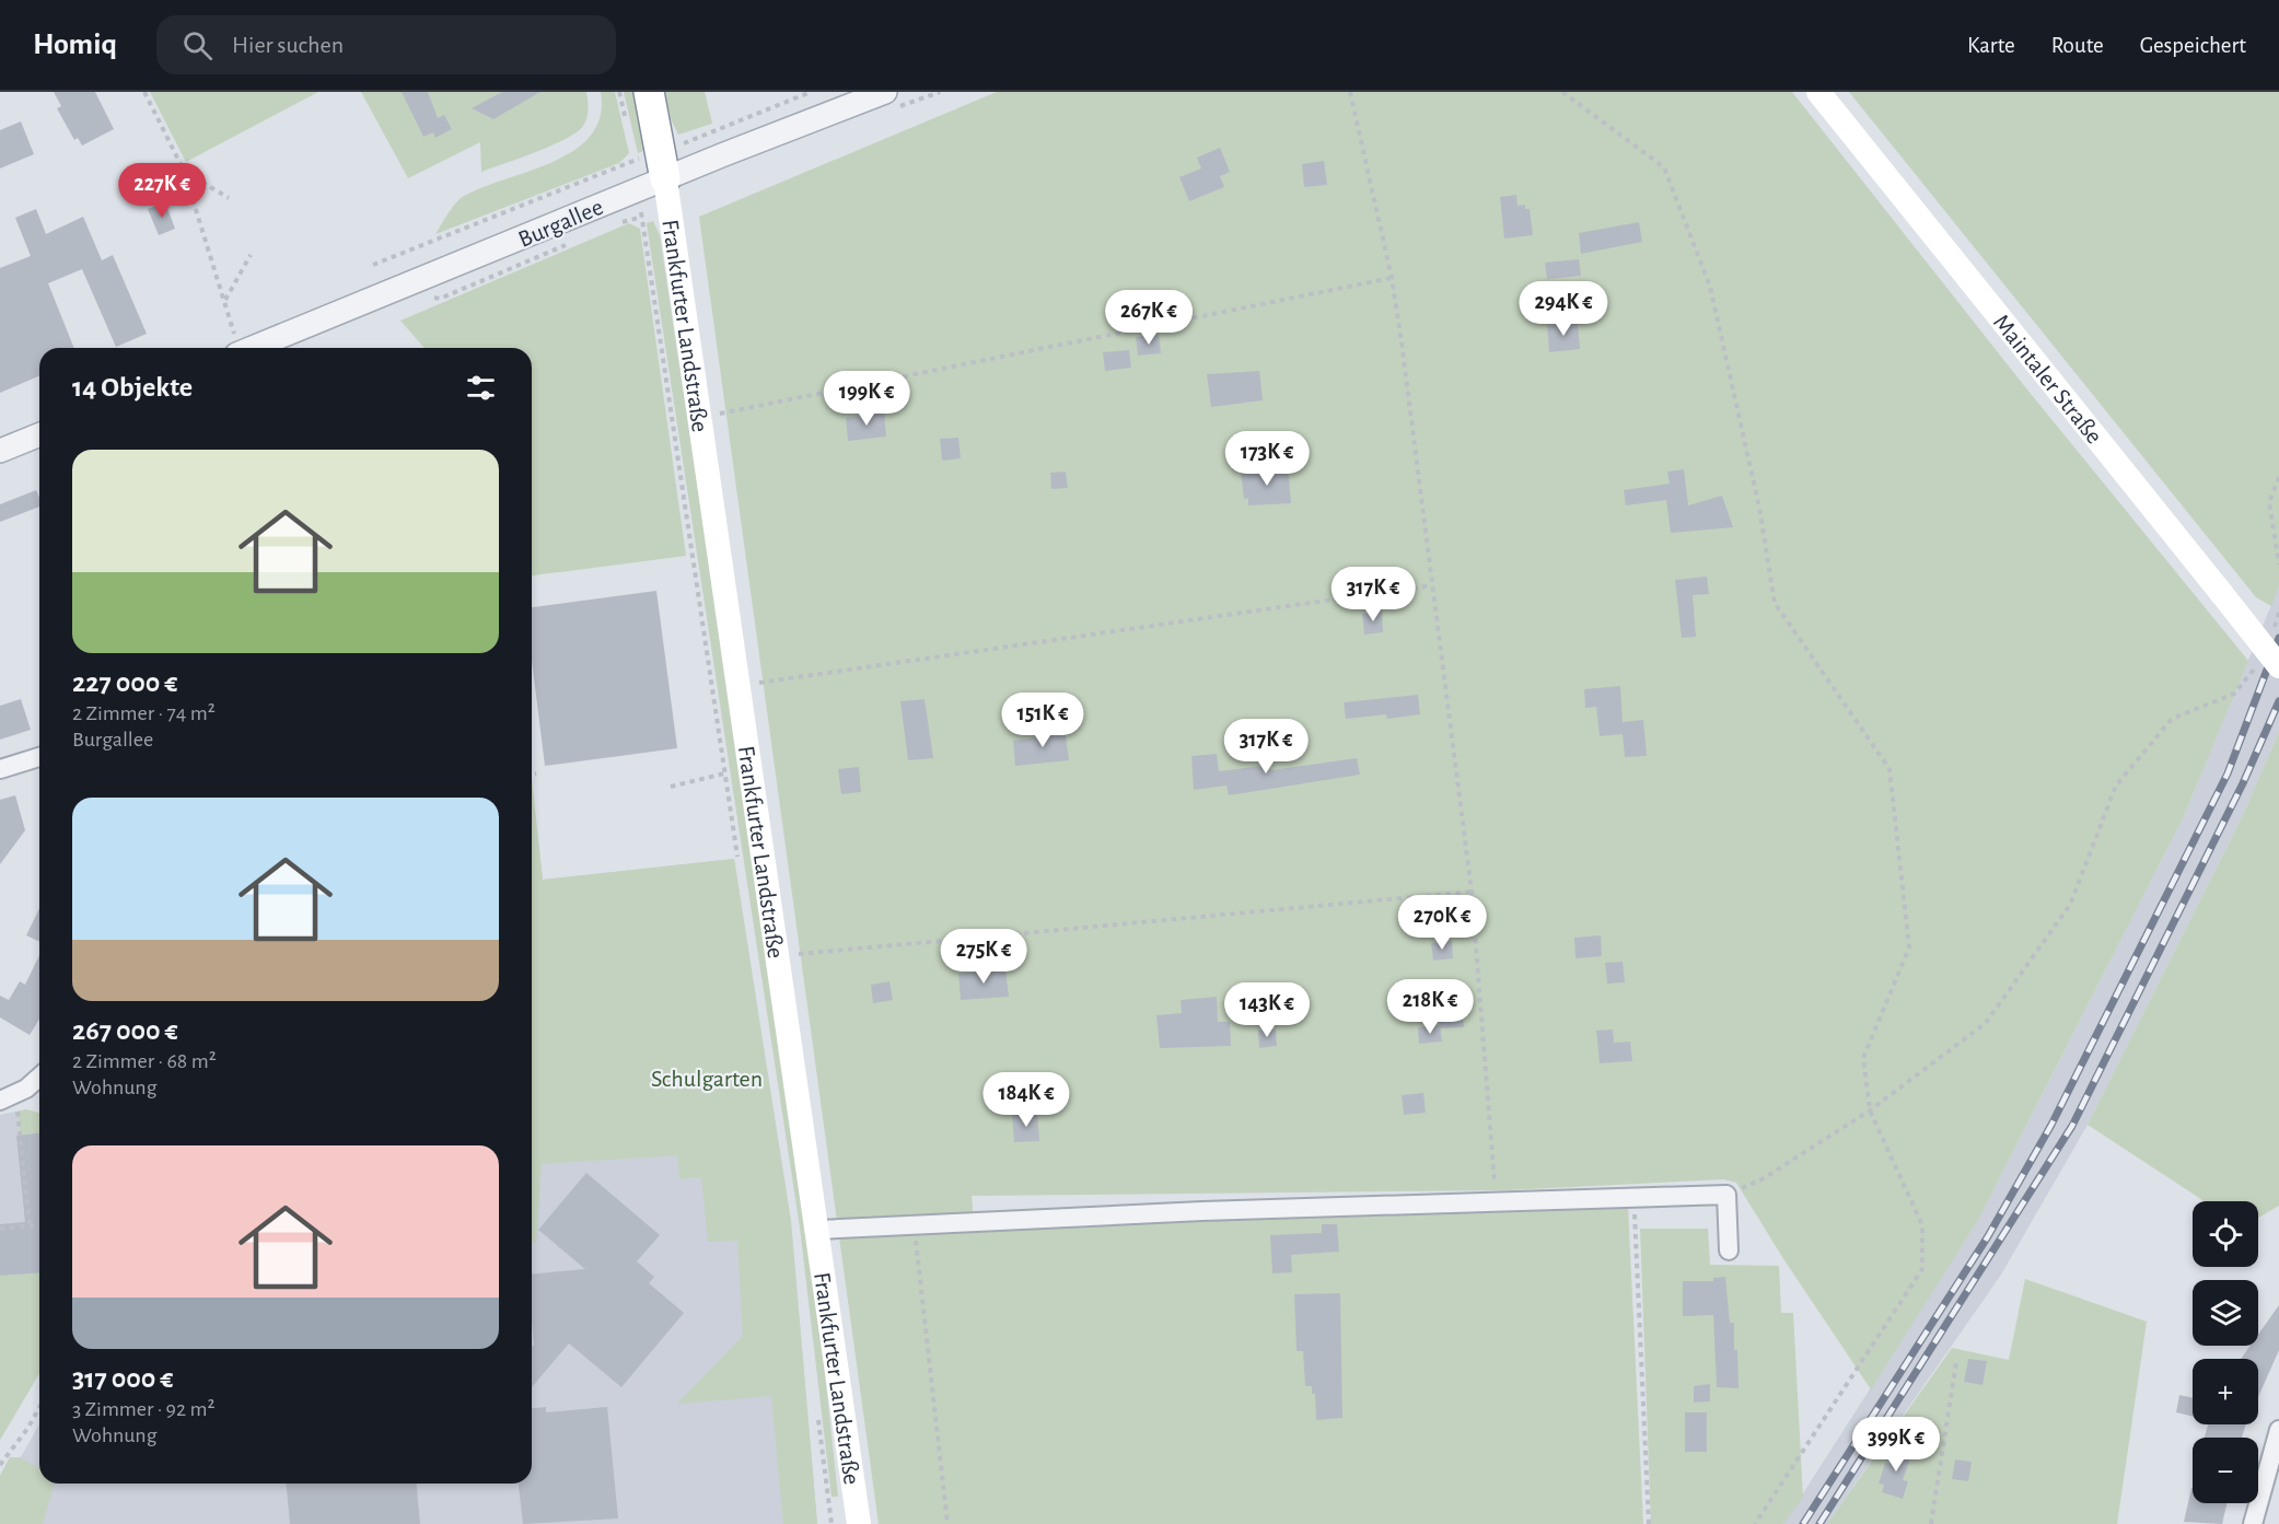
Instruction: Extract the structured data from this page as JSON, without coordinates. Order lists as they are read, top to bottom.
{
  "streets": {
    "main road": ["Frankfurter Landstraße", "Maintaler Straße"],
    "street": ["Burgallee"]
  },
  "crossings": [
    ["Burgallee", "Frankfurter Landstraße"]
  ],
  "parks": ["Schulgarten"],
  "page": {
    "header": "Homiq",
    "search": "Hier suchen",
    "nav": ["Karte", "Route", "Gespeichert"],
    "price": [
      "227K €",
      "294K €",
      "267K €",
      "199K €",
      "173K €",
      "317K €",
      "151K €",
      "317K €",
      "270K €",
      "275K €",
      "218K €",
      "143K €",
      "184K €",
      "399K €"
    ],
    "heading": "14 Objekte",
    "list": [
      {
        "name": "227 000 €",
        "note": "2 Zimmer · 74 m² · Burgallee"
      },
      {
        "name": "267 000 €",
        "note": "2 Zimmer · 68 m² · Wohnung"
      },
      {
        "name": "317 000 €",
        "note": "3 Zimmer · 92 m² · Wohnung"
      }
    ],
    "map_buttons": ["+", "−"]
  }
}
